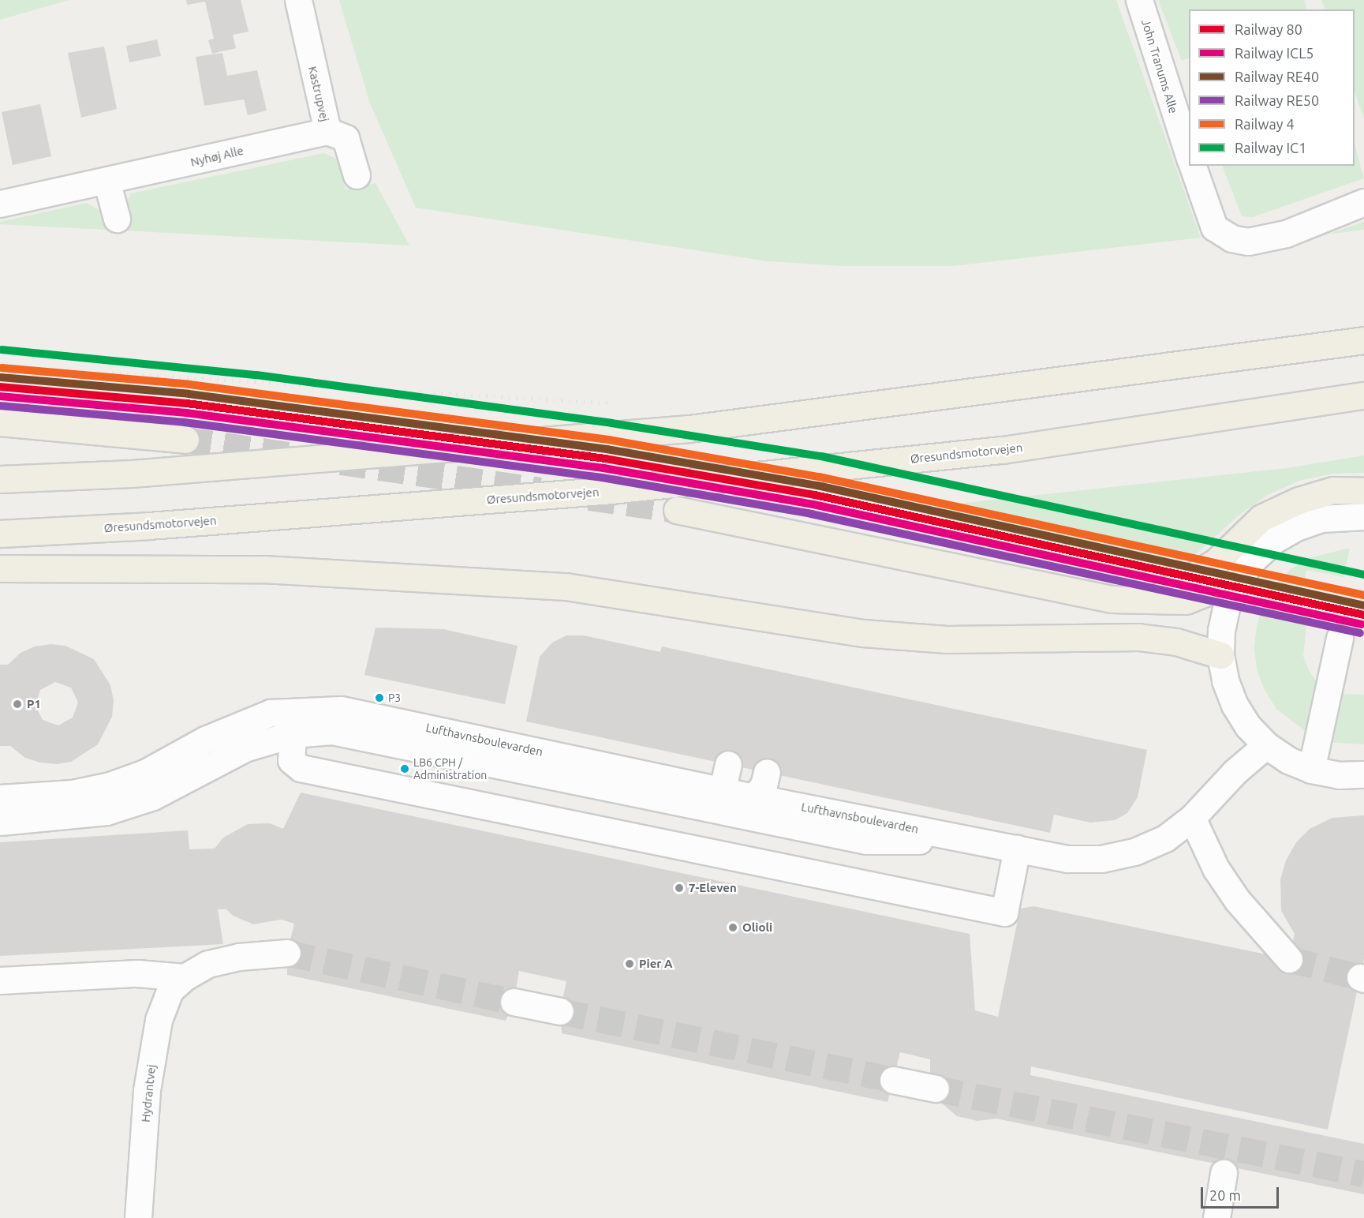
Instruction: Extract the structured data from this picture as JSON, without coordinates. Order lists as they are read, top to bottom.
{
  "streets": {
    "highway": ["Øresundsmotorvejen"],
    "street": [
      "John Tranums Alle",
      "Kastrupvej",
      "Nyhøj Alle",
      "Lufthavnsboulevarden",
      "Hydrantvej"
    ]
  },
  "crossings": [
    ["Kastrupvej", "Nyhøj Alle"]
  ],
  "places": [
    "P3",
    "P1",
    "LB6 CPH / Administration",
    "7-Eleven",
    "Olioli",
    "Pier A"
  ],
  "lines": [
    "rail line IC1",
    "rail line 4",
    "rail line RE40",
    "rail line 80",
    "rail line ICL5",
    "rail line RE50"
  ],
  "legend": [
    "Railway 80",
    "Railway ICL5",
    "Railway RE40",
    "Railway RE50",
    "Railway 4",
    "Railway IC1"
  ],
  "scale_bar": "20 m"
}
